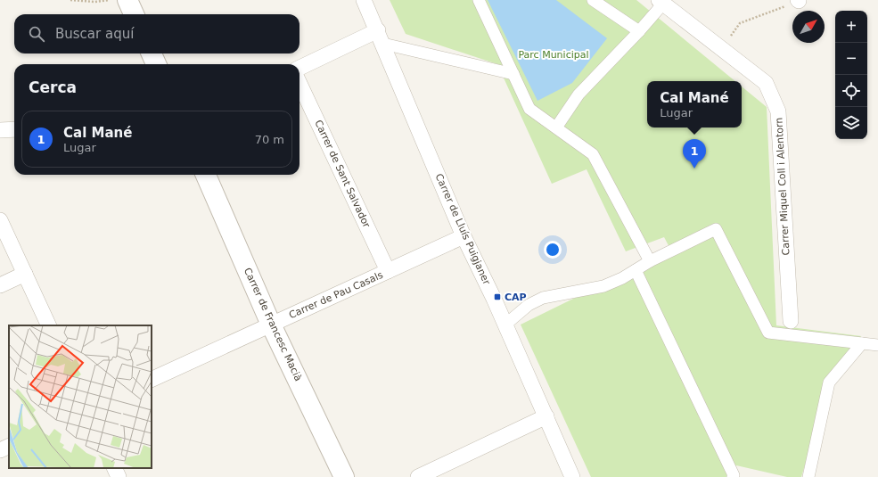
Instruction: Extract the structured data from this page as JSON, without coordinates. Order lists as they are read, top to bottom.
{
  "streets": {
    "street": [
      "Carrer de Sant Salvador",
      "Carrer Miquel Coll i Alentorn",
      "Carrer de Lluís Puigjaner",
      "Carrer de Pau Casals",
      "Carrer de Francesc Macià"
    ]
  },
  "crossings": [
    ["Carrer de Sant Salvador", "Carrer de Pau Casals"],
    ["Carrer de Lluís Puigjaner", "Carrer de Pau Casals"],
    ["Carrer de Pau Casals", "Carrer de Francesc Macià"]
  ],
  "parks": ["Parc Municipal"],
  "places": {
    "transit": ["CAP"]
  },
  "north": "top right",
  "page": {
    "map_buttons": ["+", "−"],
    "search": "Buscar aquí",
    "heading": "Cerca",
    "popup": ["Cal Mané", "Lugar"],
    "list": [
      {
        "mark": "1",
        "name": "Cal Mané",
        "note": "Lugar",
        "value": "70 m"
      }
    ],
    "pins": "1"
  }
}
